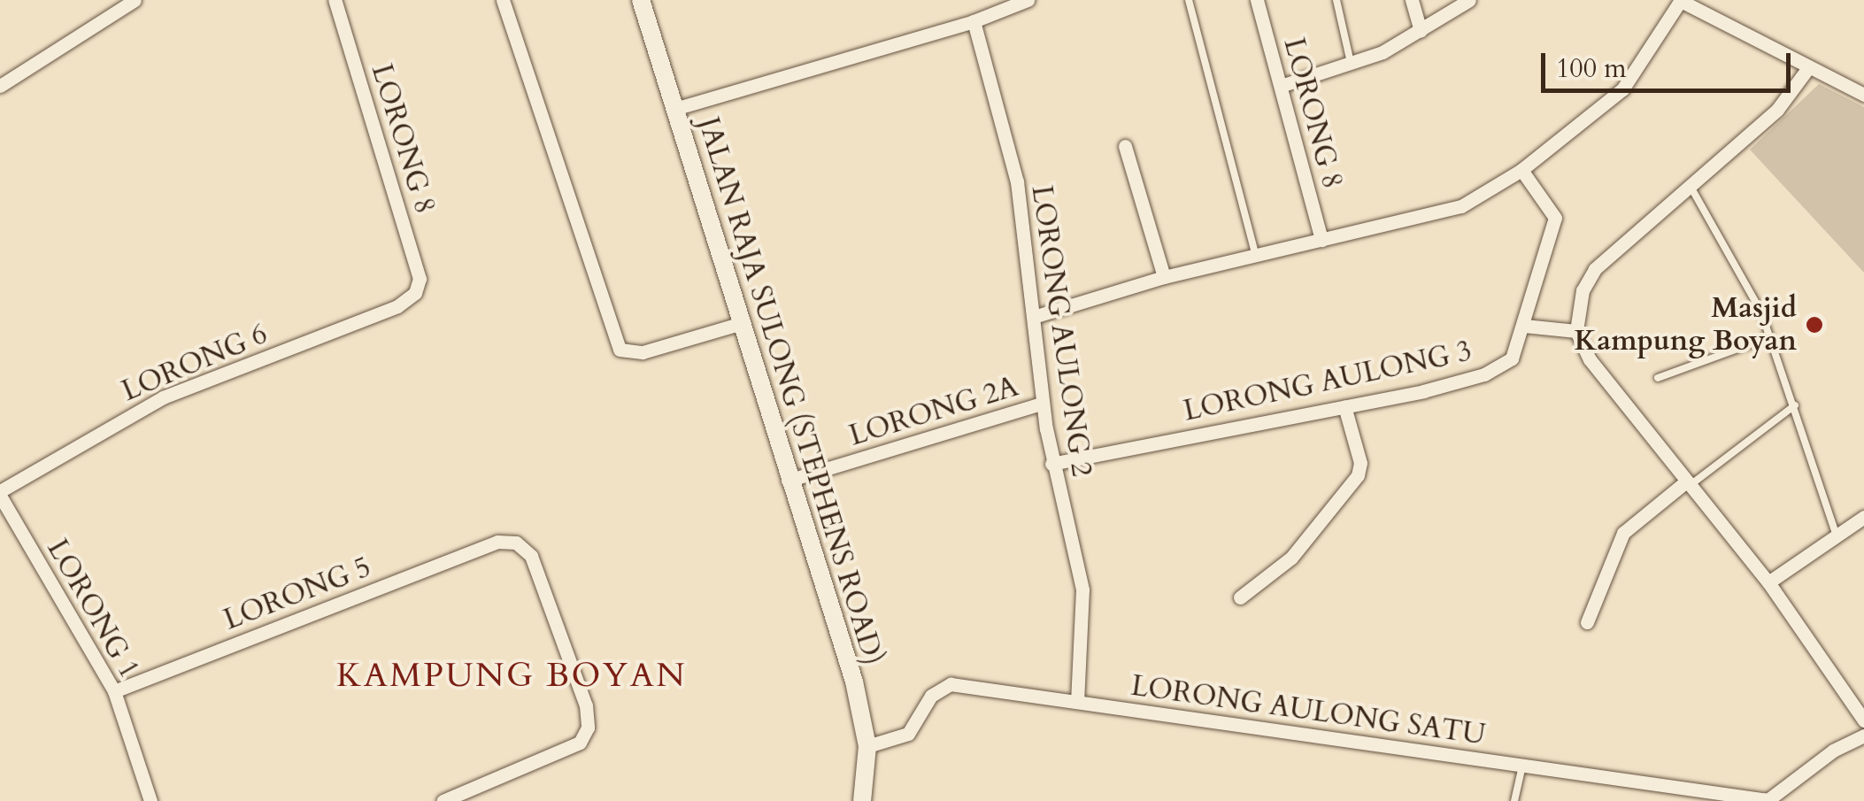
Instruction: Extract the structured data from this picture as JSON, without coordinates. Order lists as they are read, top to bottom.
{
  "streets": {
    "street": [
      "LORONG 8",
      "LORONG AULONG 2",
      "LORONG 6",
      "LORONG AULONG 3",
      "JALAN RAJA SULONG (STEPHENS ROAD)",
      "LORONG 2A",
      "LORONG 5",
      "LORONG 1",
      "LORONG AULONG SATU"
    ]
  },
  "crossings": [
    ["LORONG 8", "LORONG 6"],
    ["LORONG AULONG 2", "LORONG AULONG 3"],
    ["LORONG AULONG 2", "LORONG 2A"],
    ["LORONG AULONG 2", "LORONG AULONG SATU"],
    ["LORONG 6", "LORONG 1"],
    ["JALAN RAJA SULONG (STEPHENS ROAD)", "LORONG 2A"],
    ["JALAN RAJA SULONG (STEPHENS ROAD)", "LORONG AULONG SATU"],
    ["LORONG 5", "LORONG 1"]
  ],
  "districts": ["KAMPUNG BOYAN"],
  "places": ["Masjid Kampung Boyan"],
  "scale_bar": "100 m"
}
